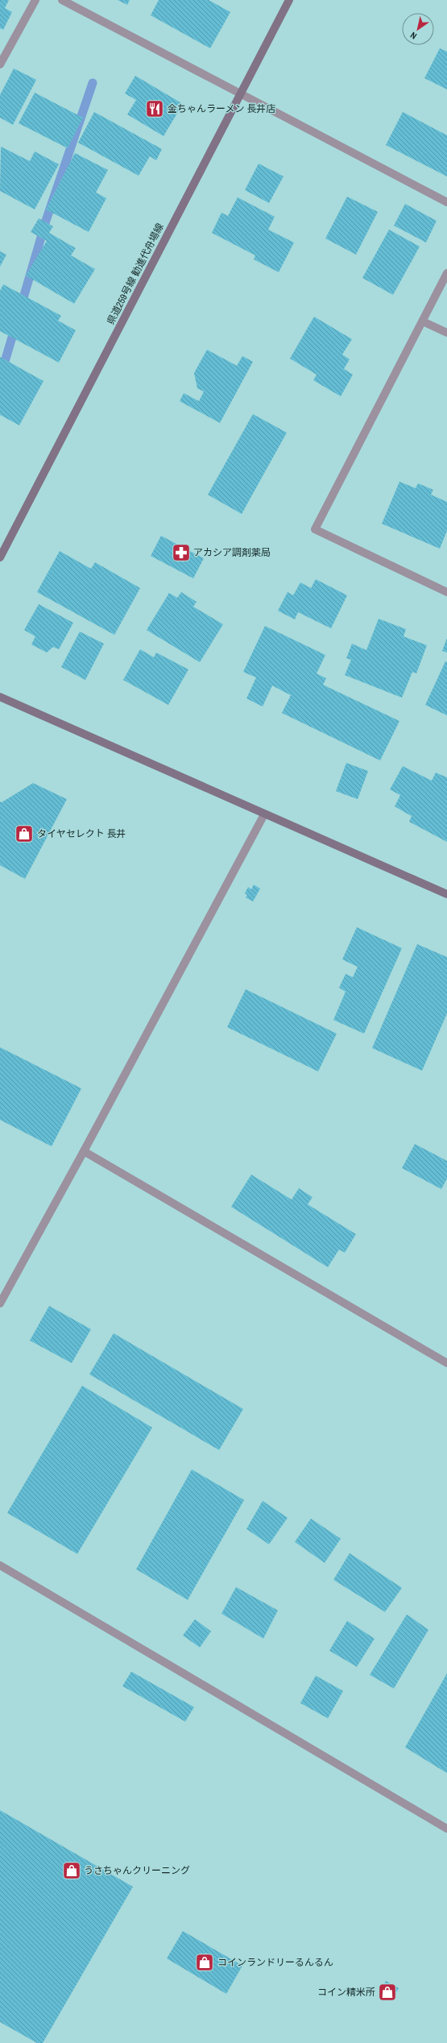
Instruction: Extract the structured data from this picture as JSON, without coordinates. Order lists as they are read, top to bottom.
{
  "streets": {
    "main road": ["県道259号線 勧進代舟場線"]
  },
  "places": {
    "restaurant": ["金ちゃんラーメン 長井店"],
    "pharmacy": ["アカシア調剤薬局"],
    "shop": [
      "タイヤセレクト 長井",
      "うさちゃんクリーニング",
      "コインランドリーるんるん",
      "コイン精米所"
    ]
  },
  "north": "bottom left"
}
